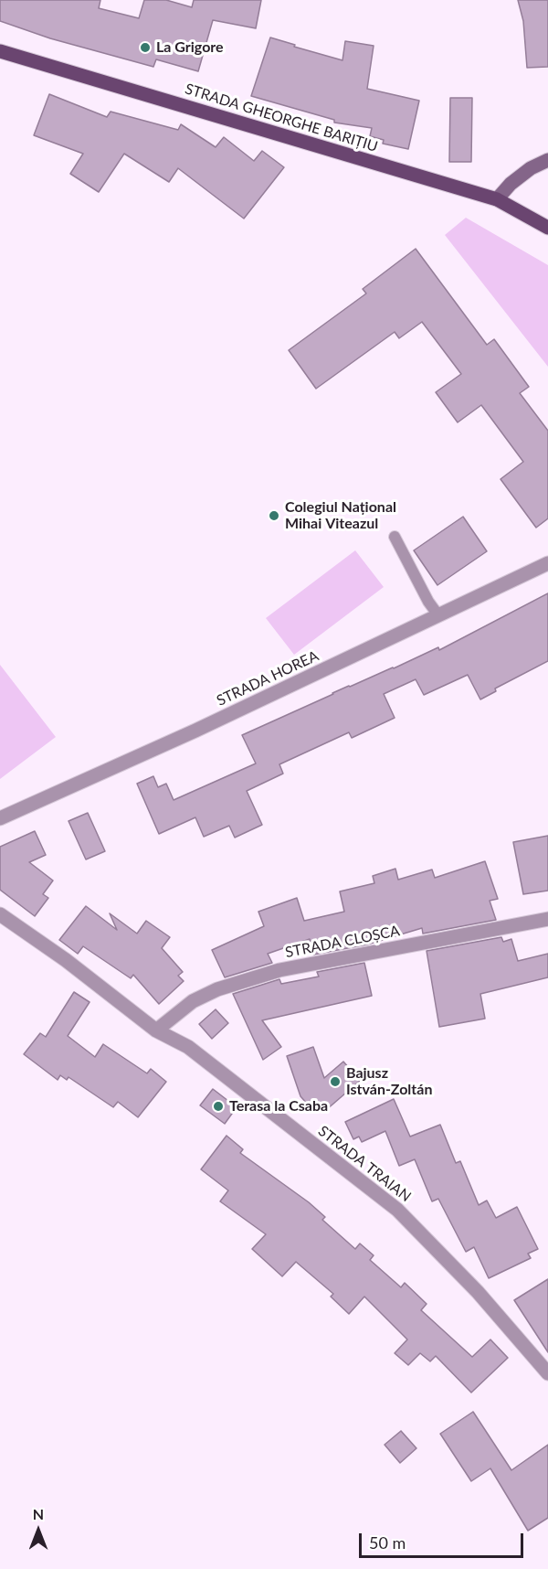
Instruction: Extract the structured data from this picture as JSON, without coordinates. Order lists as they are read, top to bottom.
{
  "streets": {
    "main road": ["STRADA GHEORGHE BARIȚIU"],
    "street": ["STRADA HOREA", "STRADA CLOȘCA", "STRADA TRAIAN"]
  },
  "crossings": [
    ["STRADA CLOȘCA", "STRADA TRAIAN"]
  ],
  "places": [
    "La Grigore",
    "Colegiul Național Mihai Viteazul",
    "Bajusz István-Zoltán",
    "Terasa la Csaba"
  ],
  "scale_bar": "50 m",
  "north": "top"
}
